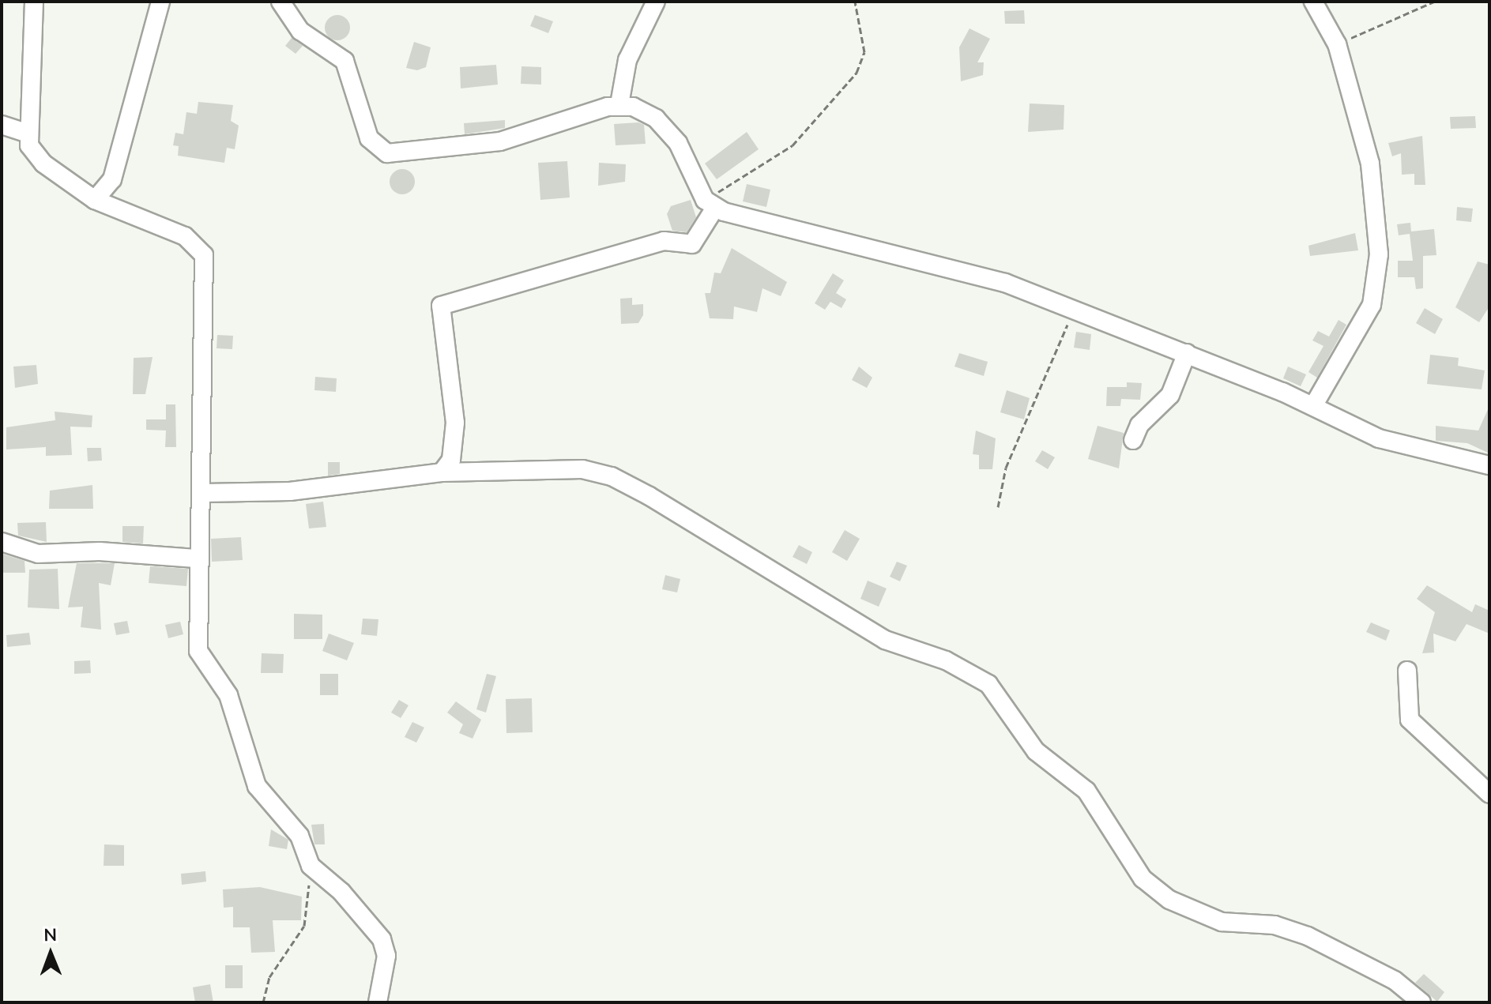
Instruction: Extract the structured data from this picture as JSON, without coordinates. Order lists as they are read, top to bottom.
{
  "north": "top"
}
